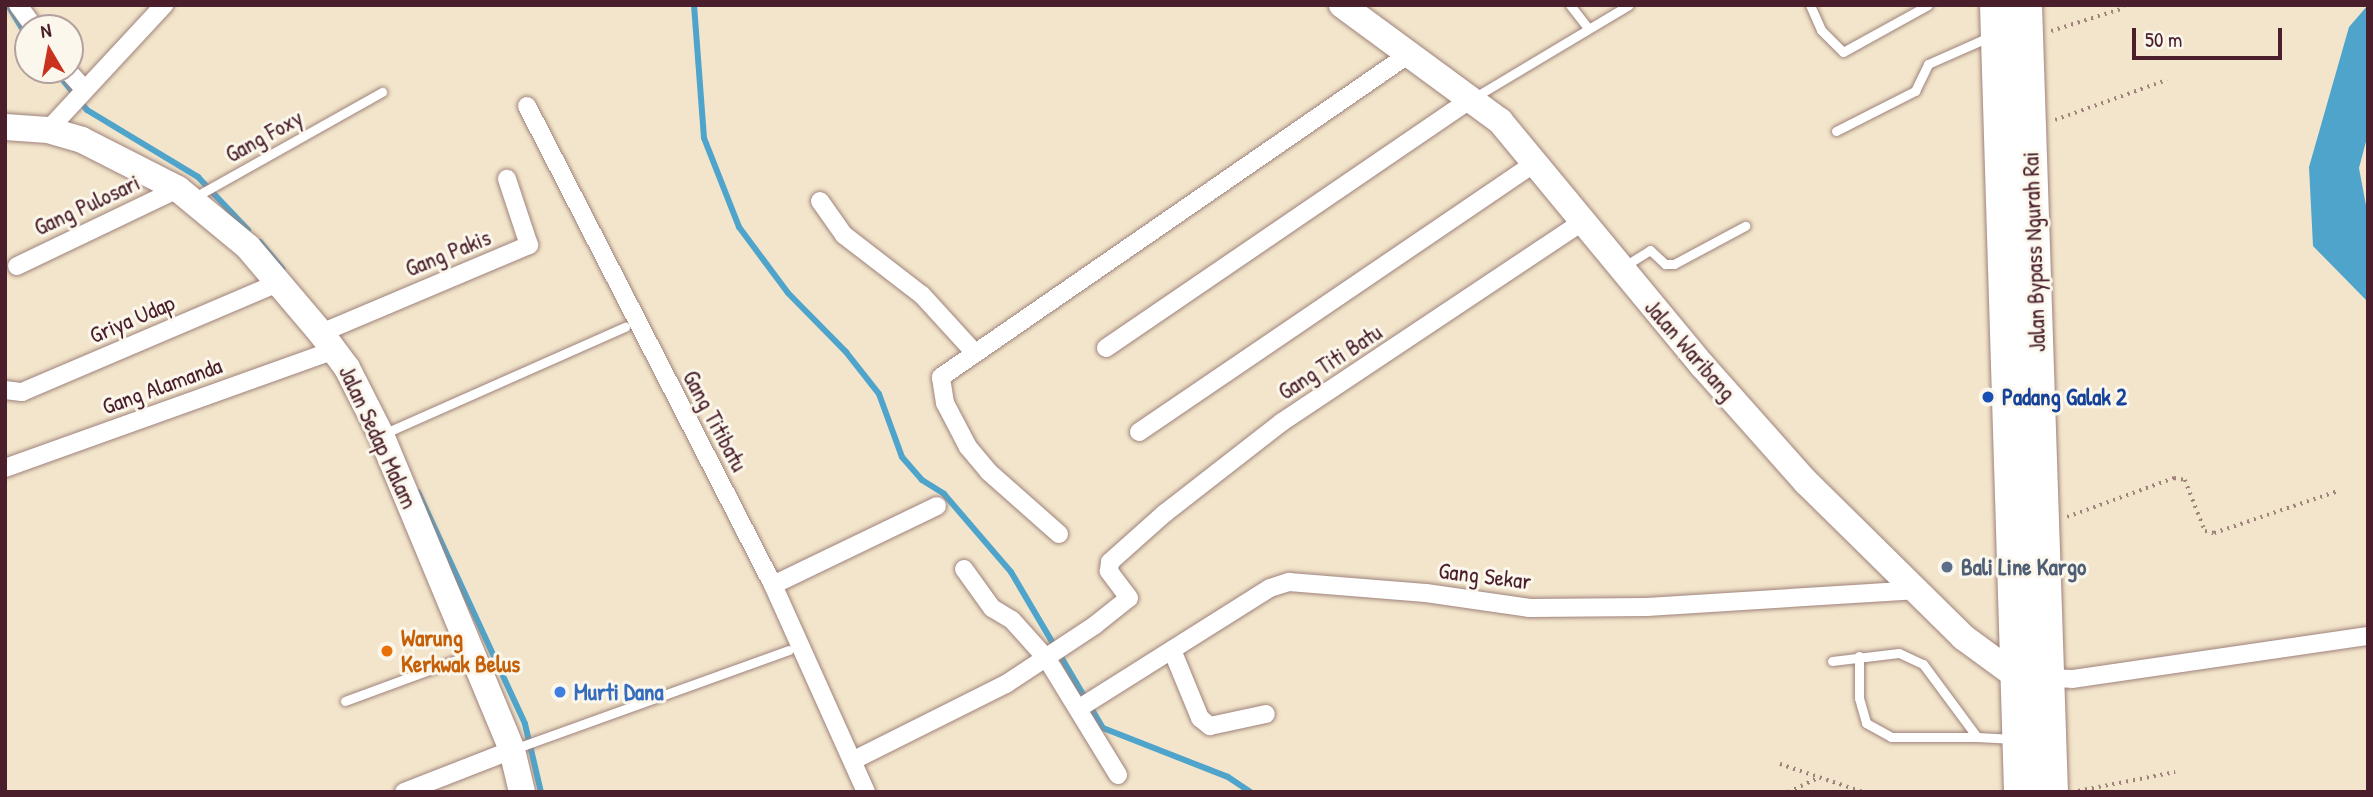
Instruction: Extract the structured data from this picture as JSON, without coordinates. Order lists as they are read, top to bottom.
{
  "streets": {
    "highway": ["Jalan Bypass Ngurah Rai"],
    "street": [
      "Gang Pulosari",
      "Gang Pakis",
      "Griya Udap",
      "Jalan Waribang",
      "Gang Titi Batu",
      "Gang Alamanda",
      "Gang Titibatu",
      "Jalan Sedap Malam",
      "Gang Sekar"
    ],
    "lane": ["Gang Foxy"]
  },
  "crossings": [
    ["Gang Foxy", "Gang Pulosari"],
    ["Gang Foxy", "Jalan Sedap Malam"],
    ["Gang Pulosari", "Jalan Sedap Malam"],
    ["Jalan Bypass Ngurah Rai", "Jalan Waribang"],
    ["Gang Pakis", "Gang Alamanda"],
    ["Gang Pakis", "Jalan Sedap Malam"],
    ["Griya Udap", "Jalan Sedap Malam"],
    ["Jalan Waribang", "Gang Titi Batu"],
    ["Jalan Waribang", "Gang Sekar"],
    ["Gang Alamanda", "Jalan Sedap Malam"]
  ],
  "places": [
    "Padang Galak 2",
    "Bali Line Kargo",
    "Warung Kerkwak Belus",
    "Murti Dana"
  ],
  "scale_bar": "50 m",
  "north": "top"
}
